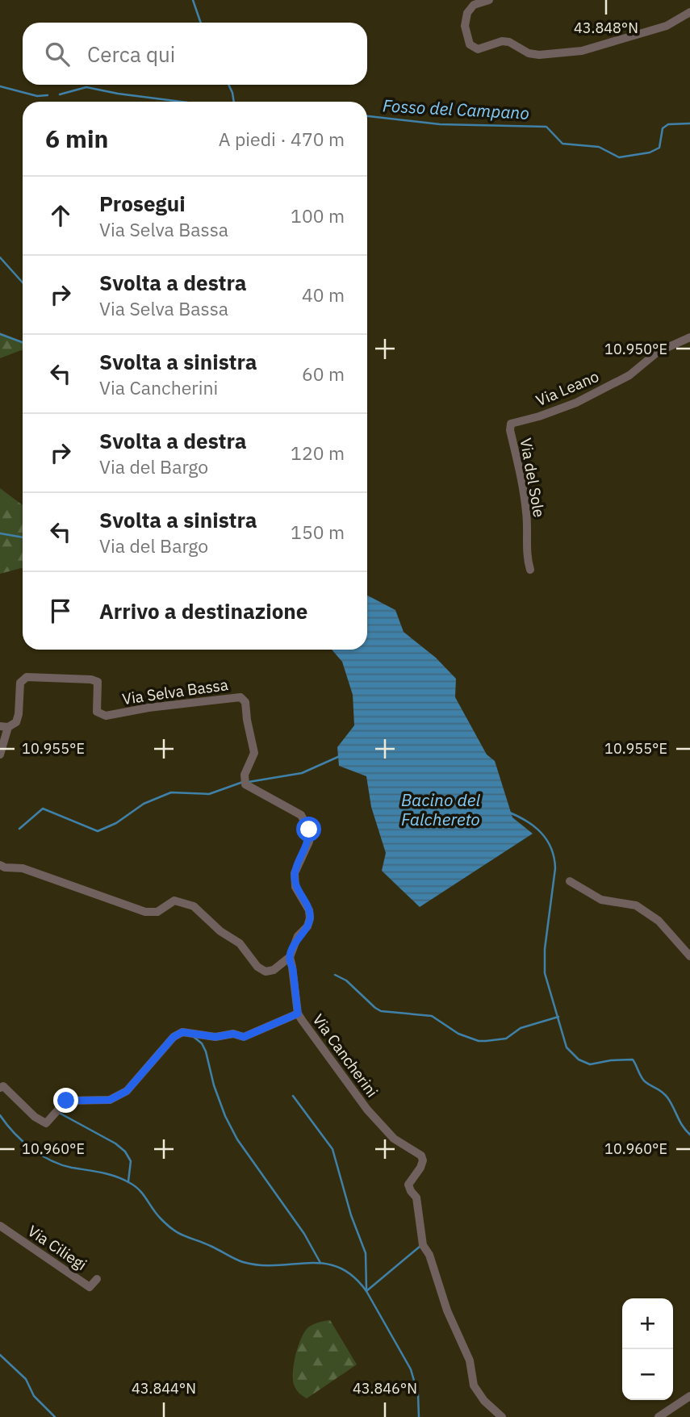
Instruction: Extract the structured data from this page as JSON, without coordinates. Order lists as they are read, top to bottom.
{
  "streets": {
    "street": [
      "Via Leano",
      "Via del Sole",
      "Via Selva Bassa",
      "Via Cancherini",
      "Via Ciliegi"
    ]
  },
  "crossings": [
    ["Via Leano", "Via del Sole"],
    ["Via Selva Bassa", "Via Cancherini"]
  ],
  "water": ["Fosso del Campano", "Bacino del Falchereto"],
  "page": {
    "search": "Cerca qui",
    "heading": ["6 min", "A piedi · 470 m"],
    "list": [
      ["Prosegui", "Via Selva Bassa", "100 m"],
      ["Svolta a destra", "Via Selva Bassa", "40 m"],
      ["Svolta a sinistra", "Via Cancherini", "60 m"],
      ["Svolta a destra", "Via del Bargo", "120 m"],
      ["Svolta a sinistra", "Via del Bargo", "150 m"],
      "Arrivo a destinazione"
    ],
    "map_buttons": ["+", "−"]
  },
  "coordinates": [
    "43.848°N",
    "10.950°E",
    "10.955°E",
    "10.960°E",
    "43.844°N",
    "43.846°N"
  ]
}
